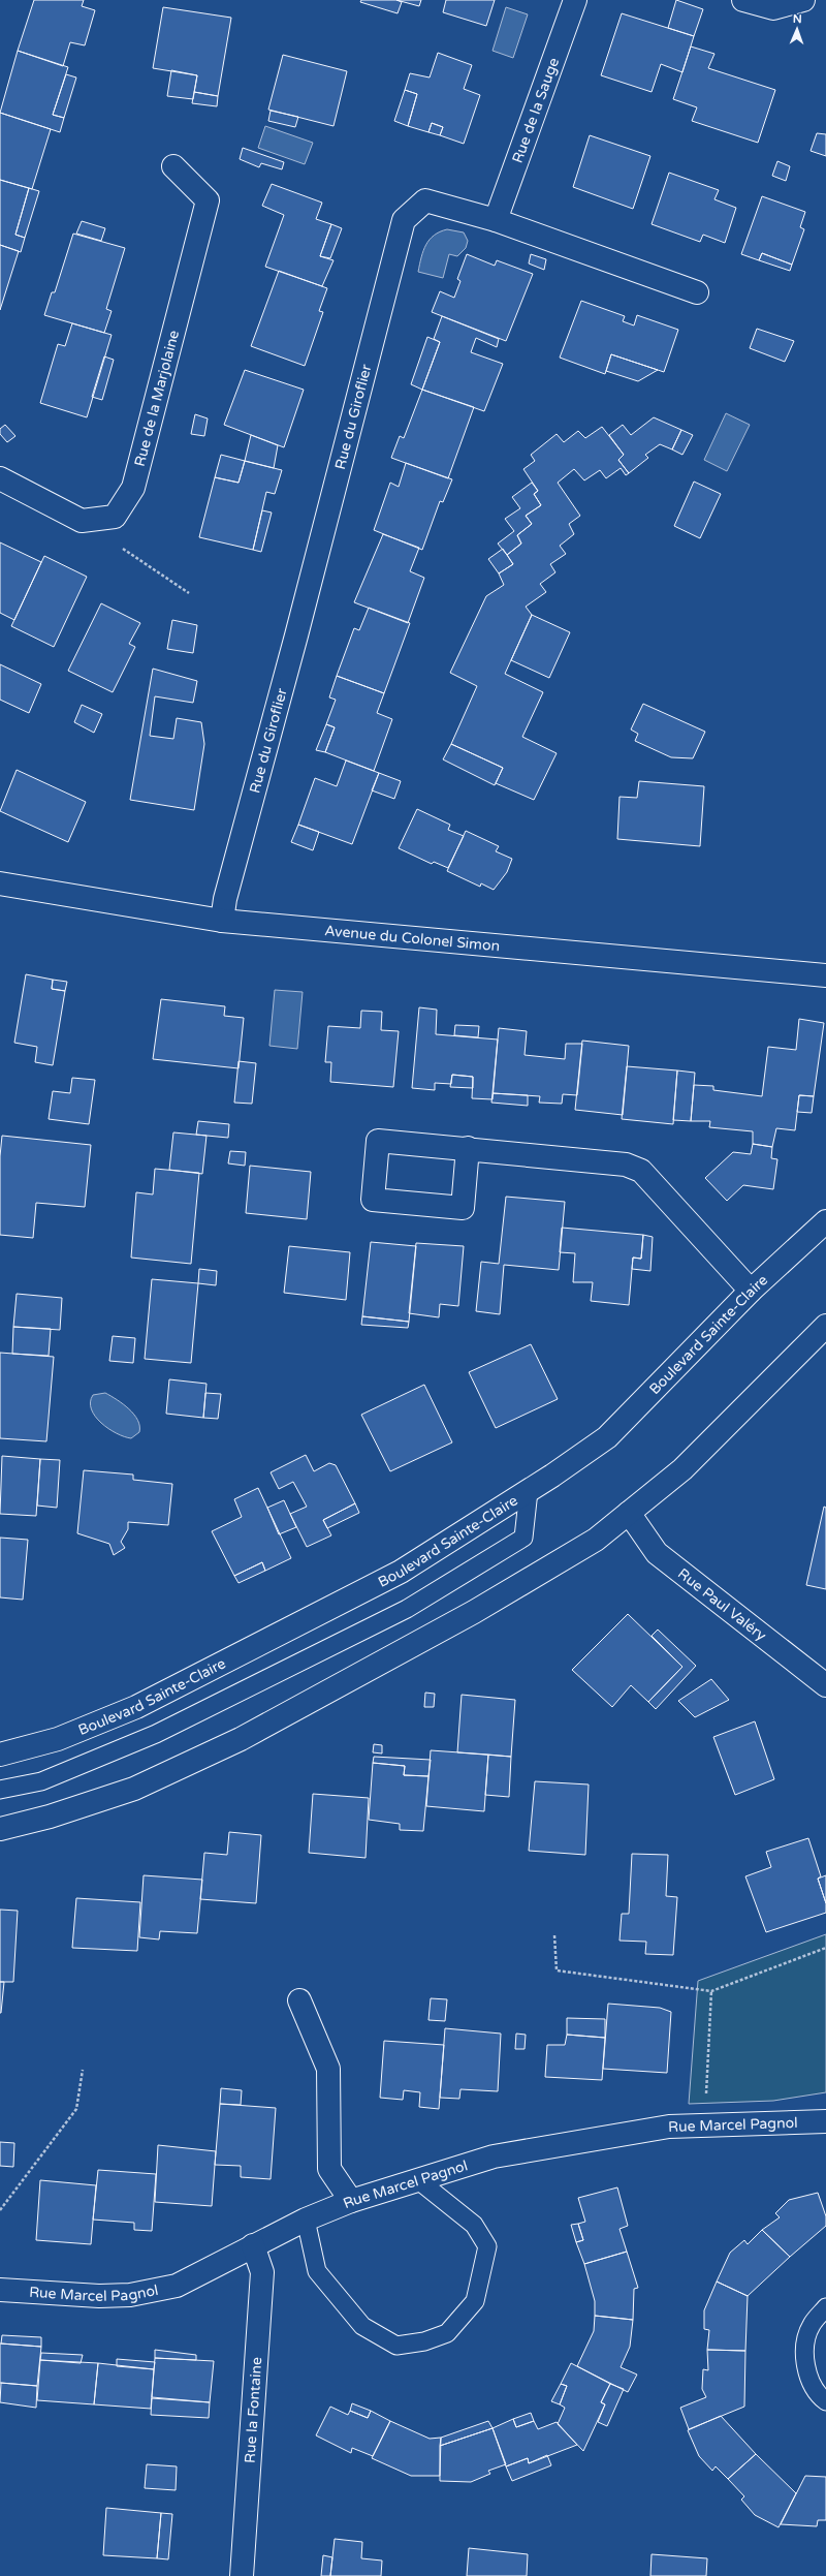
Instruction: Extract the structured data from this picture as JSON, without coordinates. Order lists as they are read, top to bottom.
{
  "streets": {
    "street": [
      "Rue de la Sauge",
      "Rue de la Marjolaine",
      "Rue du Giroflier",
      "Avenue du Colonel Simon",
      "Boulevard Sainte-Claire",
      "Rue Paul Valéry",
      "Rue Marcel Pagnol",
      "Rue la Fontaine"
    ]
  },
  "crossings": [
    ["Rue de la Sauge", "Rue du Giroflier"],
    ["Rue du Giroflier", "Avenue du Colonel Simon"],
    ["Rue Marcel Pagnol", "Rue la Fontaine"]
  ],
  "north": "top"
}
